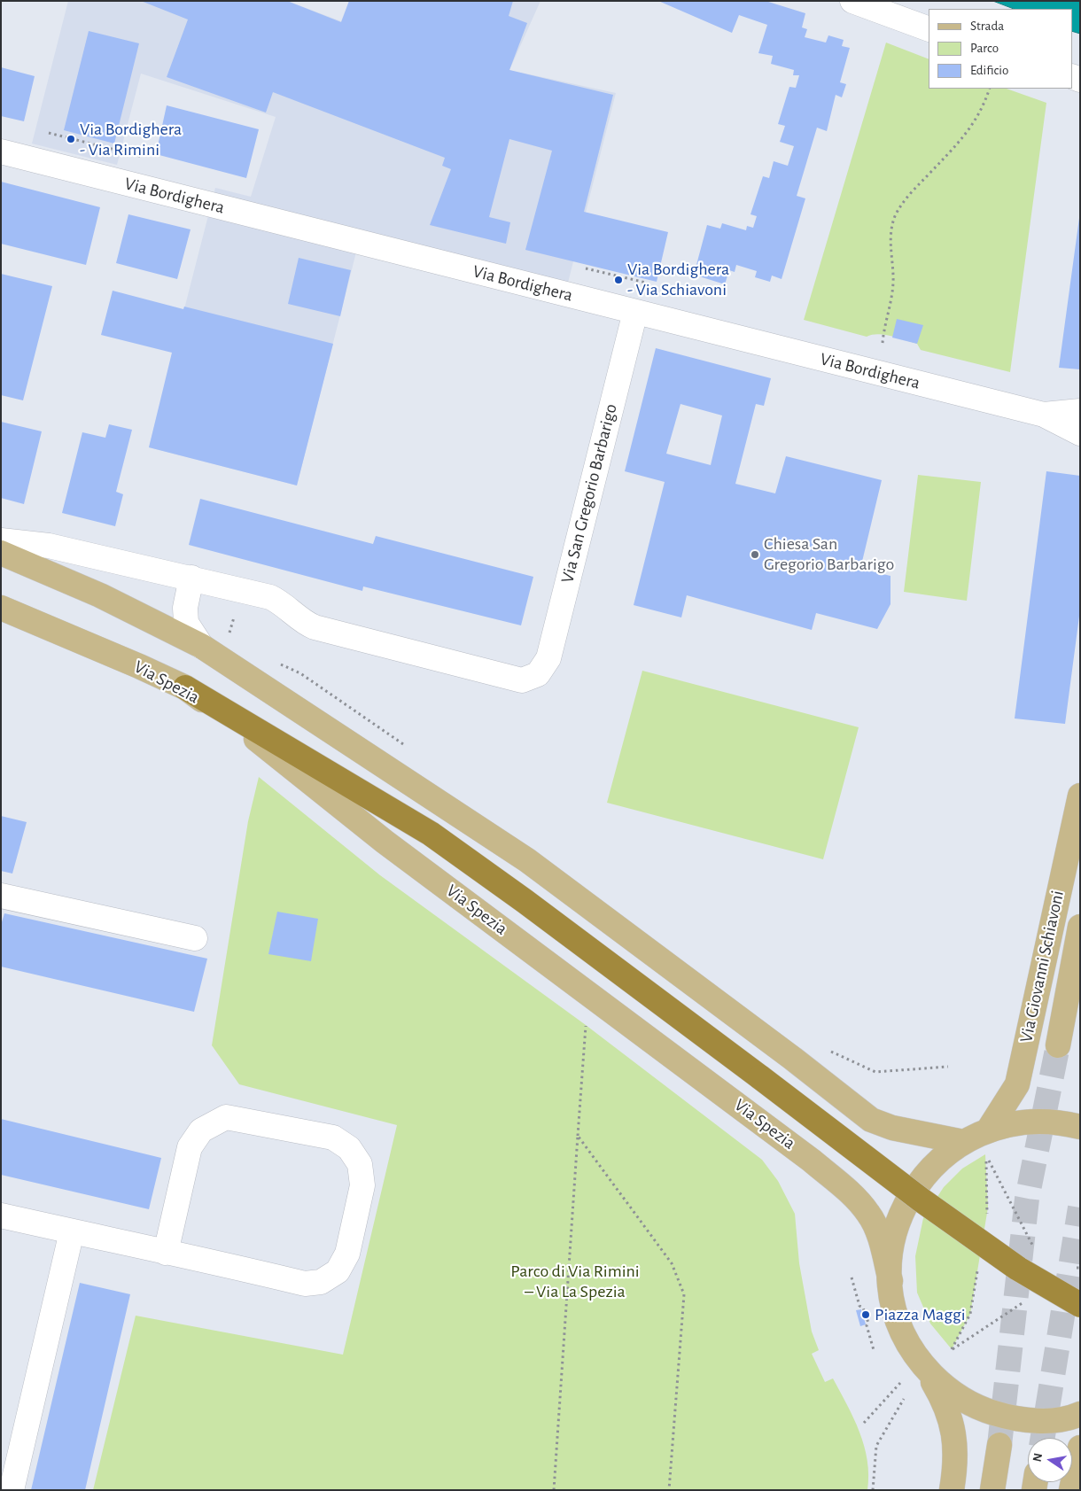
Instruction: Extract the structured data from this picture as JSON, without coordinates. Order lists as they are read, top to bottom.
{
  "streets": {
    "main road": ["Via Spezia", "Via Giovanni Schiavoni"],
    "street": ["Via Bordighera", "Via San Gregorio Barbarigo"]
  },
  "crossings": [
    ["Via Bordighera", "Via San Gregorio Barbarigo"]
  ],
  "parks": ["Parco di Via Rimini – Via La Spezia"],
  "places": [
    "Via Bordighera - Via Rimini",
    "Via Bordighera - Via Schiavoni",
    "Chiesa San Gregorio Barbarigo",
    "Piazza Maggi"
  ],
  "legend": ["Strada", "Parco", "Edificio"],
  "north": "left"
}
